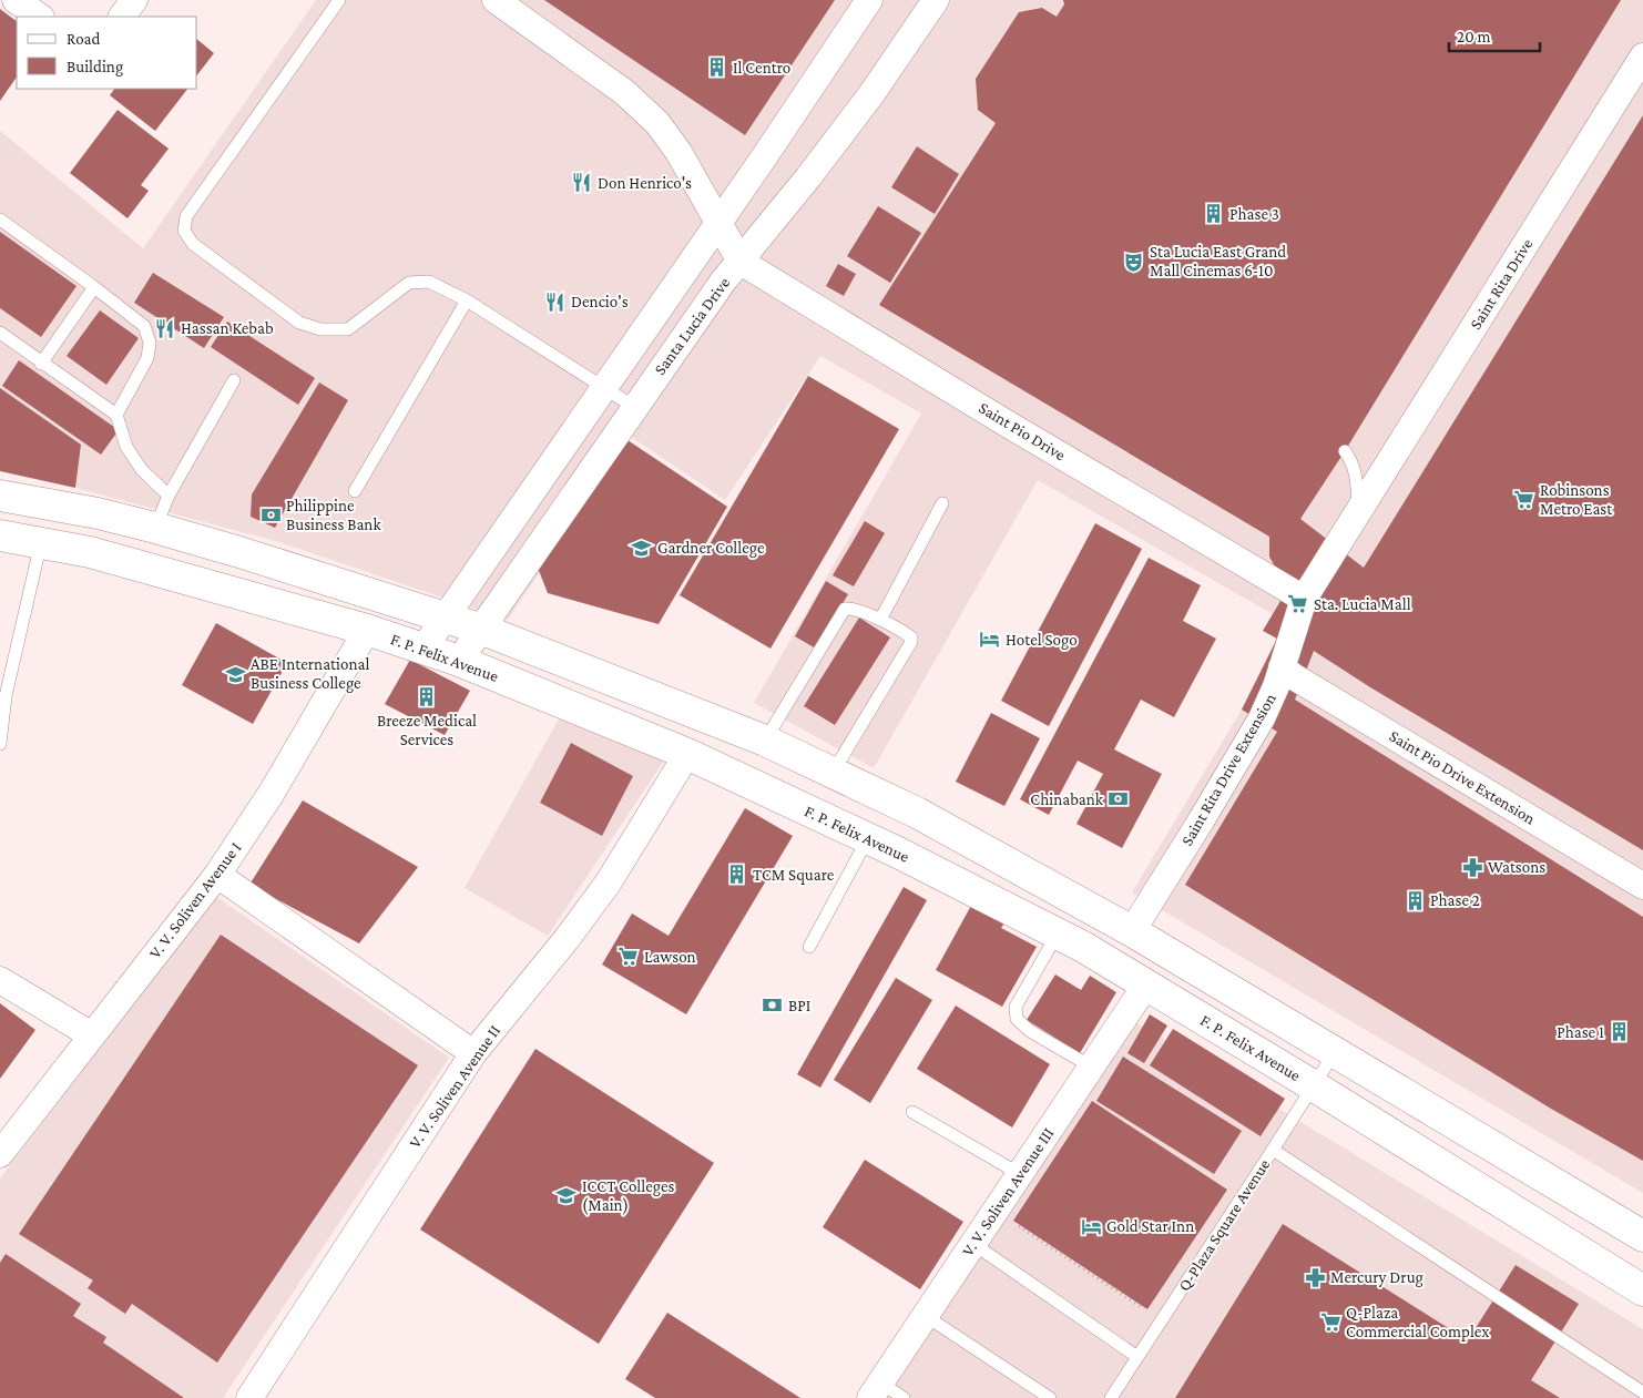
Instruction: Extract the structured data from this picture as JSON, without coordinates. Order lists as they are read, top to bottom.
{
  "streets": {
    "main road": ["F. P. Felix Avenue"],
    "street": [
      "Saint Rita Drive",
      "Santa Lucia Drive",
      "Saint Pio Drive",
      "Saint Rita Drive Extension",
      "Saint Pio Drive Extension",
      "V. V. Soliven Avenue I",
      "V. V. Soliven Avenue II",
      "V. V. Soliven Avenue III"
    ],
    "lane": ["Q-Plaza Square Avenue"]
  },
  "crossings": [
    ["Saint Rita Drive", "Saint Pio Drive"],
    ["Saint Rita Drive", "Saint Rita Drive Extension"],
    ["Santa Lucia Drive", "Saint Pio Drive"],
    ["Santa Lucia Drive", "F. P. Felix Avenue"],
    ["Saint Pio Drive", "Saint Rita Drive Extension"],
    ["F. P. Felix Avenue", "V. V. Soliven Avenue I"],
    ["F. P. Felix Avenue", "V. V. Soliven Avenue II"],
    ["F. P. Felix Avenue", "V. V. Soliven Avenue III"],
    ["F. P. Felix Avenue", "Q-Plaza Square Avenue"],
    ["Saint Rita Drive Extension", "Saint Pio Drive Extension"]
  ],
  "places": {
    "building": [
      "Il Centro",
      "Phase 3",
      "Breeze Medical Services",
      "TCM Square",
      "Phase 2",
      "Phase 1"
    ],
    "restaurant": ["Don Henrico's", "Dencio's", "Hassan Kebab"],
    "theatre": ["Sta Lucia East Grand Mall Cinemas 6-10"],
    "supermarket": [
      "Robinsons Metro East",
      "Sta. Lucia Mall",
      "Lawson",
      "Q-Plaza Commercial Complex"
    ],
    "bank": ["Philippine Business Bank", "Chinabank", "BPI"],
    "school or university": ["Gardner College", "ABE International Business College", "ICCT Colleges (Main)"],
    "hotel": ["Hotel Sogo", "Gold Star Inn"],
    "pharmacy": ["Watsons", "Mercury Drug"]
  },
  "legend": ["Road", "Building"],
  "scale_bar": "20 m"
}
